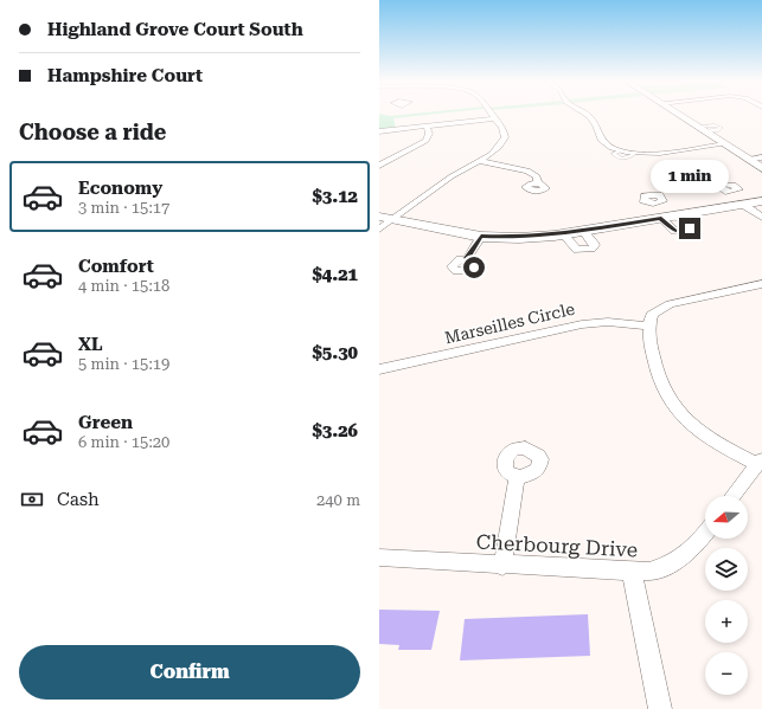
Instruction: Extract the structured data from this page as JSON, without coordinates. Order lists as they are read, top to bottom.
{
  "streets": {
    "street": ["Marseilles Circle", "Cherbourg Drive"]
  },
  "north": "left",
  "page": {
    "banner": ["Highland Grove Court South", "Hampshire Court"],
    "heading": "Choose a ride",
    "bubble": "1 min",
    "list": [
      {
        "name": "Economy",
        "note": "3 min · 15:17",
        "value": "$3.12"
      },
      {
        "name": "Comfort",
        "note": "4 min · 15:18",
        "value": "$4.21"
      },
      {
        "name": "XL",
        "note": "5 min · 15:19",
        "value": "$5.30"
      },
      {
        "name": "Green",
        "note": "6 min · 15:20",
        "value": "$3.26"
      }
    ],
    "pay": ["Cash", "240 m"],
    "map_buttons": ["+", "−"],
    "buttons": "Confirm"
  }
}
